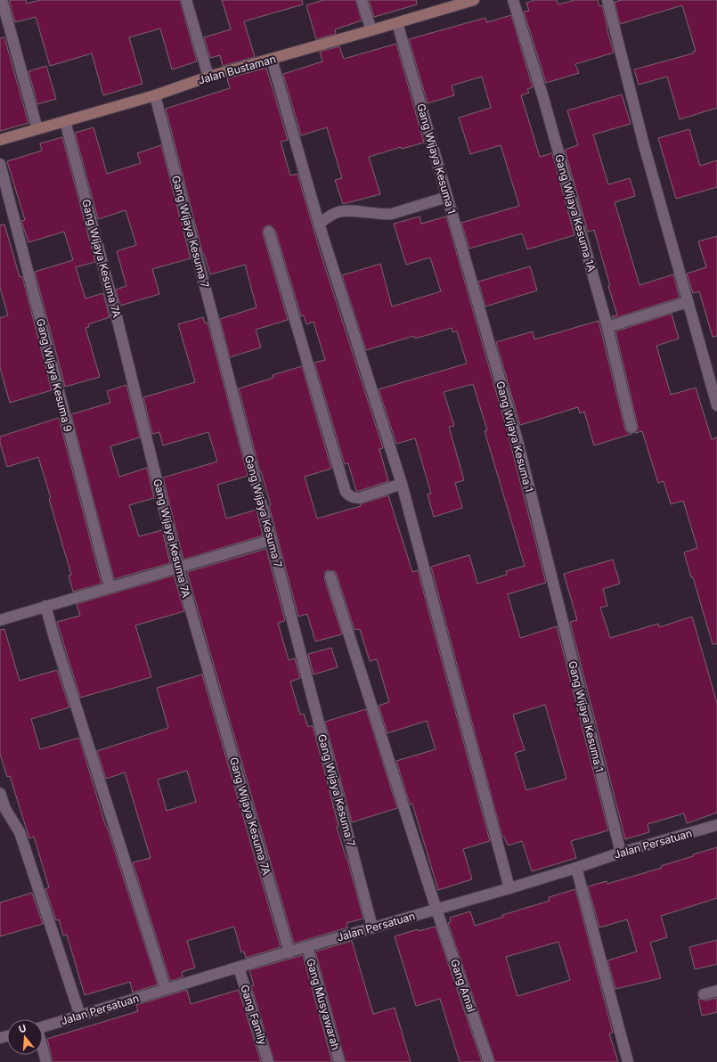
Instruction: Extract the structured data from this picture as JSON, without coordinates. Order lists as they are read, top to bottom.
{
  "streets": {
    "main road": ["Jalan Bustaman"],
    "street": [
      "Gang Wijaya Kesuma 1",
      "Gang Wijaya Kesuma 1A",
      "Gang Wijaya Kesuma 7",
      "Gang Wijaya Kesuma 7A",
      "Gang Wijaya Kesuma 9",
      "Jalan Persatuan",
      "Gang Amal",
      "Gang Musyawarah",
      "Gang Family"
    ]
  },
  "crossings": [
    ["Jalan Bustaman", "Gang Wijaya Kesuma 1"],
    ["Jalan Bustaman", "Gang Wijaya Kesuma 7"],
    ["Jalan Bustaman", "Gang Wijaya Kesuma 7A"],
    ["Gang Wijaya Kesuma 1", "Jalan Persatuan"],
    ["Gang Wijaya Kesuma 7", "Jalan Persatuan"],
    ["Gang Wijaya Kesuma 7A", "Jalan Persatuan"],
    ["Jalan Persatuan", "Gang Amal"],
    ["Jalan Persatuan", "Gang Musyawarah"],
    ["Jalan Persatuan", "Gang Family"]
  ],
  "north": "top"
}
